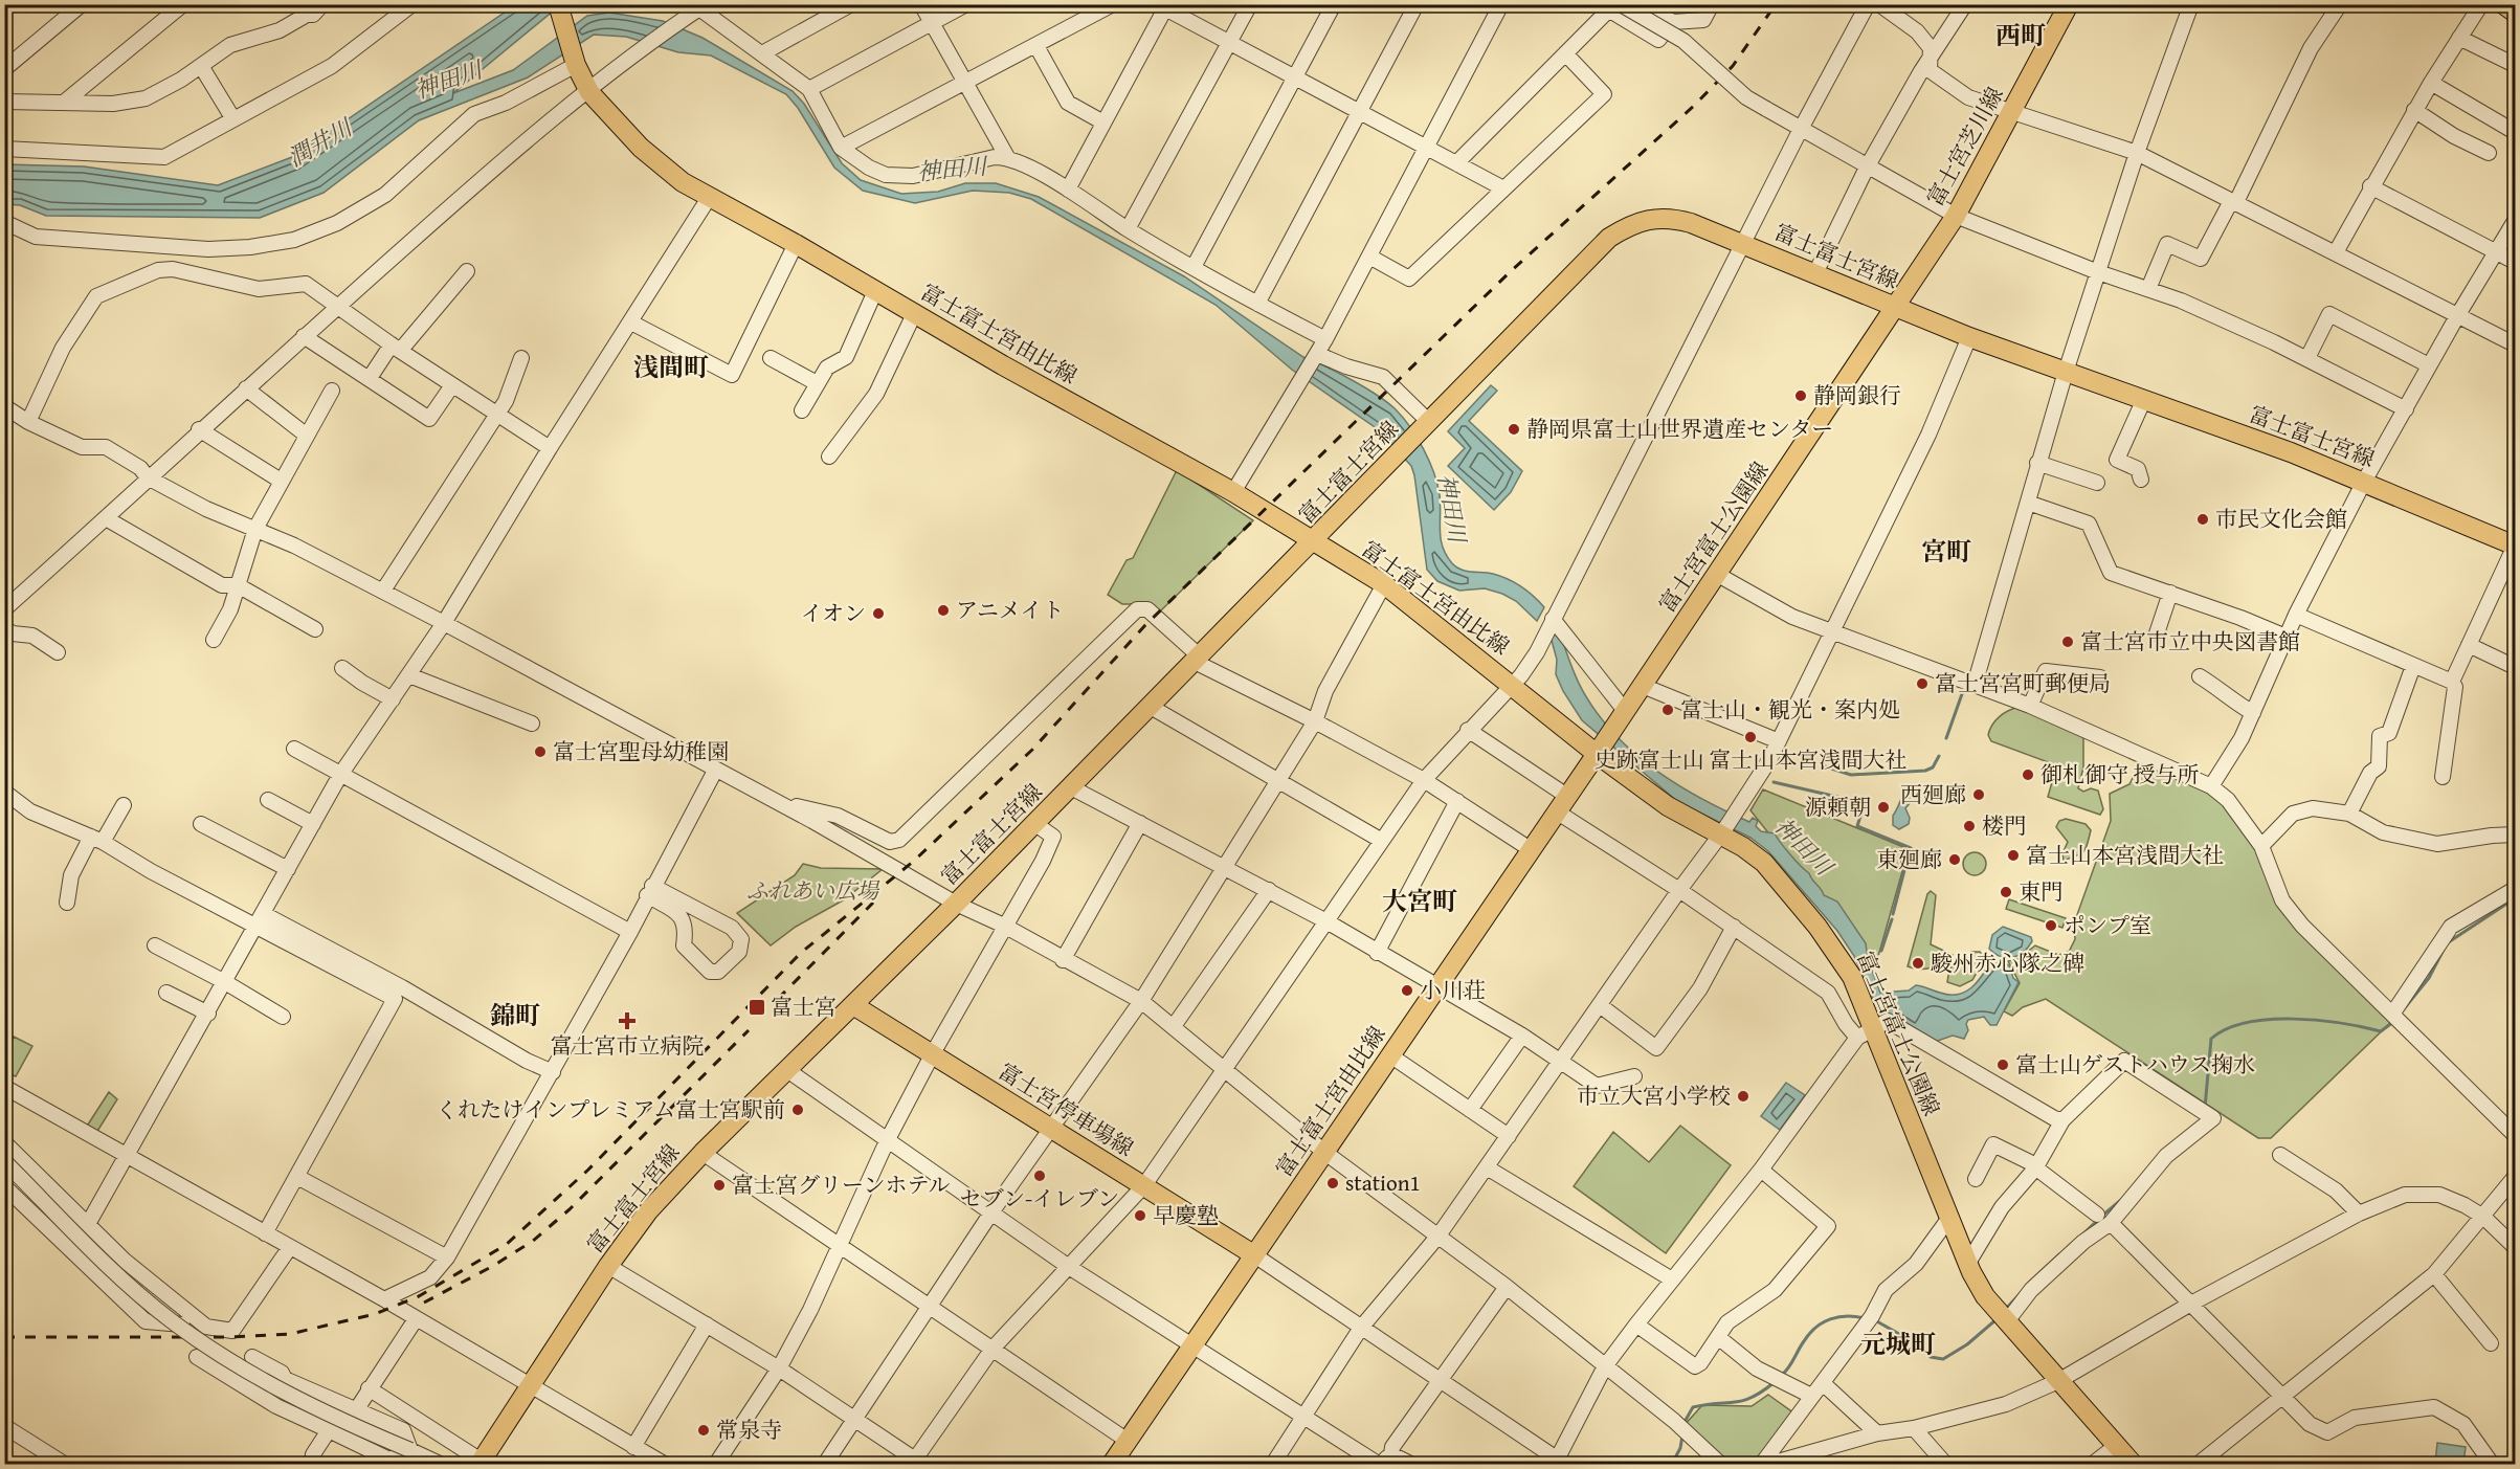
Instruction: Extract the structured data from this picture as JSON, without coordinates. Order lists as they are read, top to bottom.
{
  "streets": {
    "main road": [
      "富士宮芝川線",
      "富士富士宮線",
      "富士富士宮由比線",
      "富士宮富士公園線",
      "富士宮停車場線"
    ]
  },
  "crossings": [
    ["富士宮芝川線", "富士富士宮線"],
    ["富士宮芝川線", "富士宮富士公園線"],
    ["富士富士宮線", "富士富士宮由比線"],
    ["富士富士宮線", "富士宮富士公園線"],
    ["富士富士宮線", "富士宮停車場線"],
    ["富士富士宮由比線", "富士宮富士公園線"],
    ["富士富士宮由比線", "富士宮停車場線"]
  ],
  "districts": [
    "西町",
    "浅間町",
    "宮町",
    "大宮町",
    "錦町",
    "元城町"
  ],
  "water": ["神田川", "潤井川"],
  "parks": ["ふれあい広場"],
  "places": {
    "other": [
      "静岡銀行",
      "静岡県富士山世界遺産センター",
      "市民文化会館",
      "アニメイト",
      "イオン",
      "富士宮市立中央図書館",
      "富士宮宮町郵便局",
      "富士山・観光・案内処",
      "史跡富士山 富士山本宮浅間大社",
      "富士宮聖母幼稚園",
      "御札御守 授与所",
      "西廻廊",
      "源頼朝",
      "楼門",
      "富士山本宮浅間大社",
      "東廻廊",
      "東門",
      "ポンプ室",
      "駿州赤心隊之碑",
      "小川荘",
      "富士山ゲストハウス掬水",
      "市立大宮小学校",
      "くれたけインプレミアム富士宮駅前",
      "セブン-イレブン",
      "station1",
      "富士宮グリーンホテル",
      "早慶塾",
      "常泉寺"
    ],
    "transit": ["富士宮"],
    "health": ["富士宮市立病院"]
  }
}
